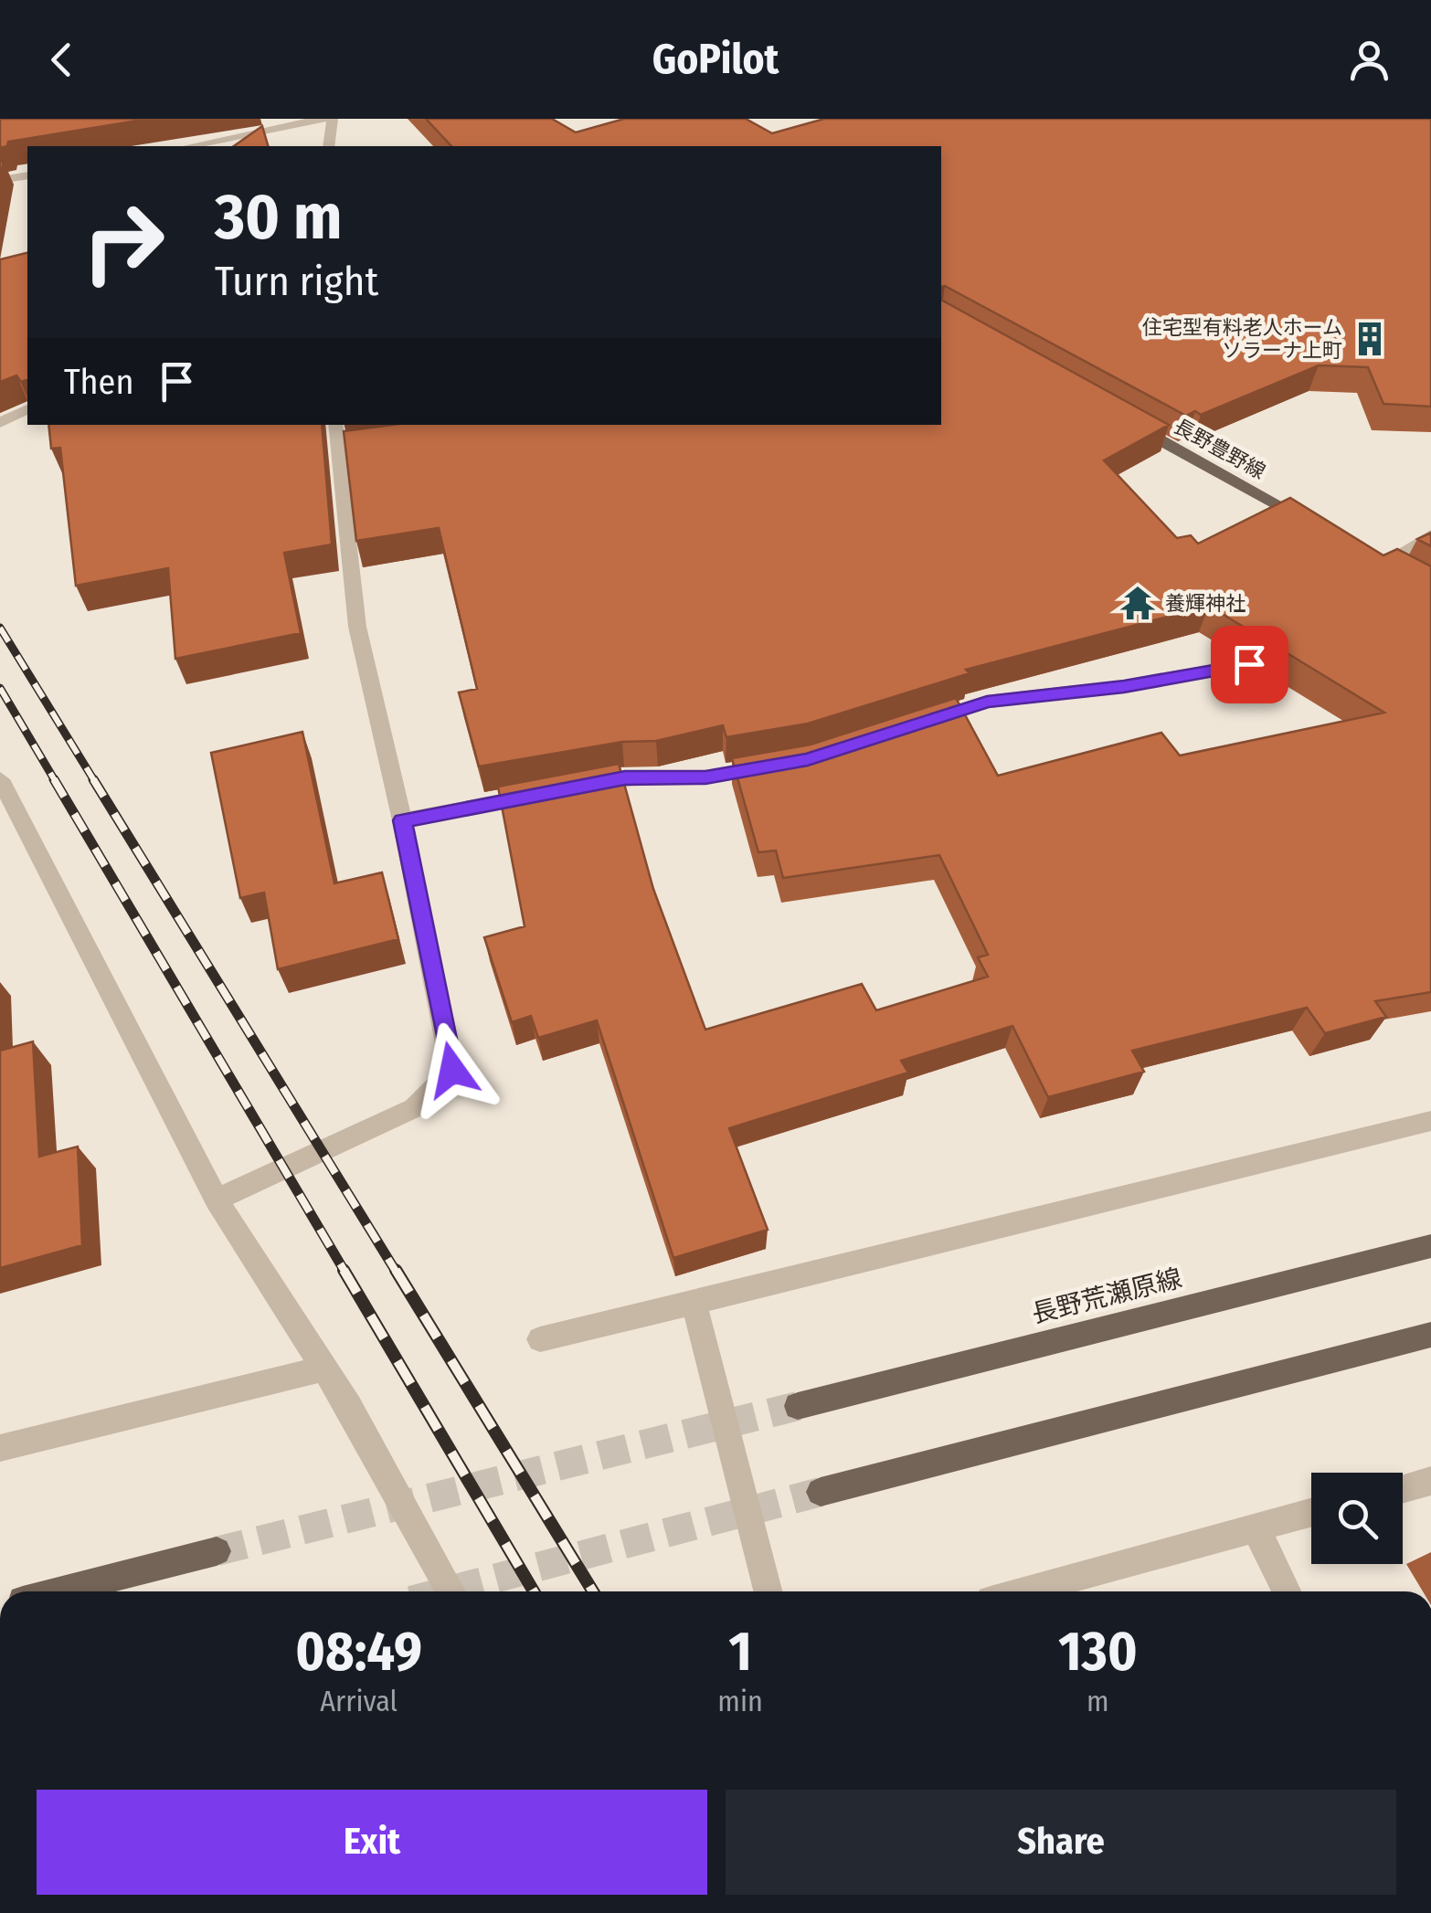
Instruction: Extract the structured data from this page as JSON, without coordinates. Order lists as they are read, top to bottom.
{
  "streets": {
    "main road": ["長野豊野線", "長野荒瀬原線"]
  },
  "places": {
    "building": ["住宅型有料老人ホーム ソラーナ上町"],
    "temple": ["養輝神社"]
  },
  "page": {
    "header": "GoPilot",
    "turn": ["30 m", "Turn right"],
    "then": "Then",
    "eta": [
      "08:49",
      "Arrival",
      "1",
      "min",
      "130",
      "m"
    ],
    "buttons": ["Exit", "Share"]
  }
}
